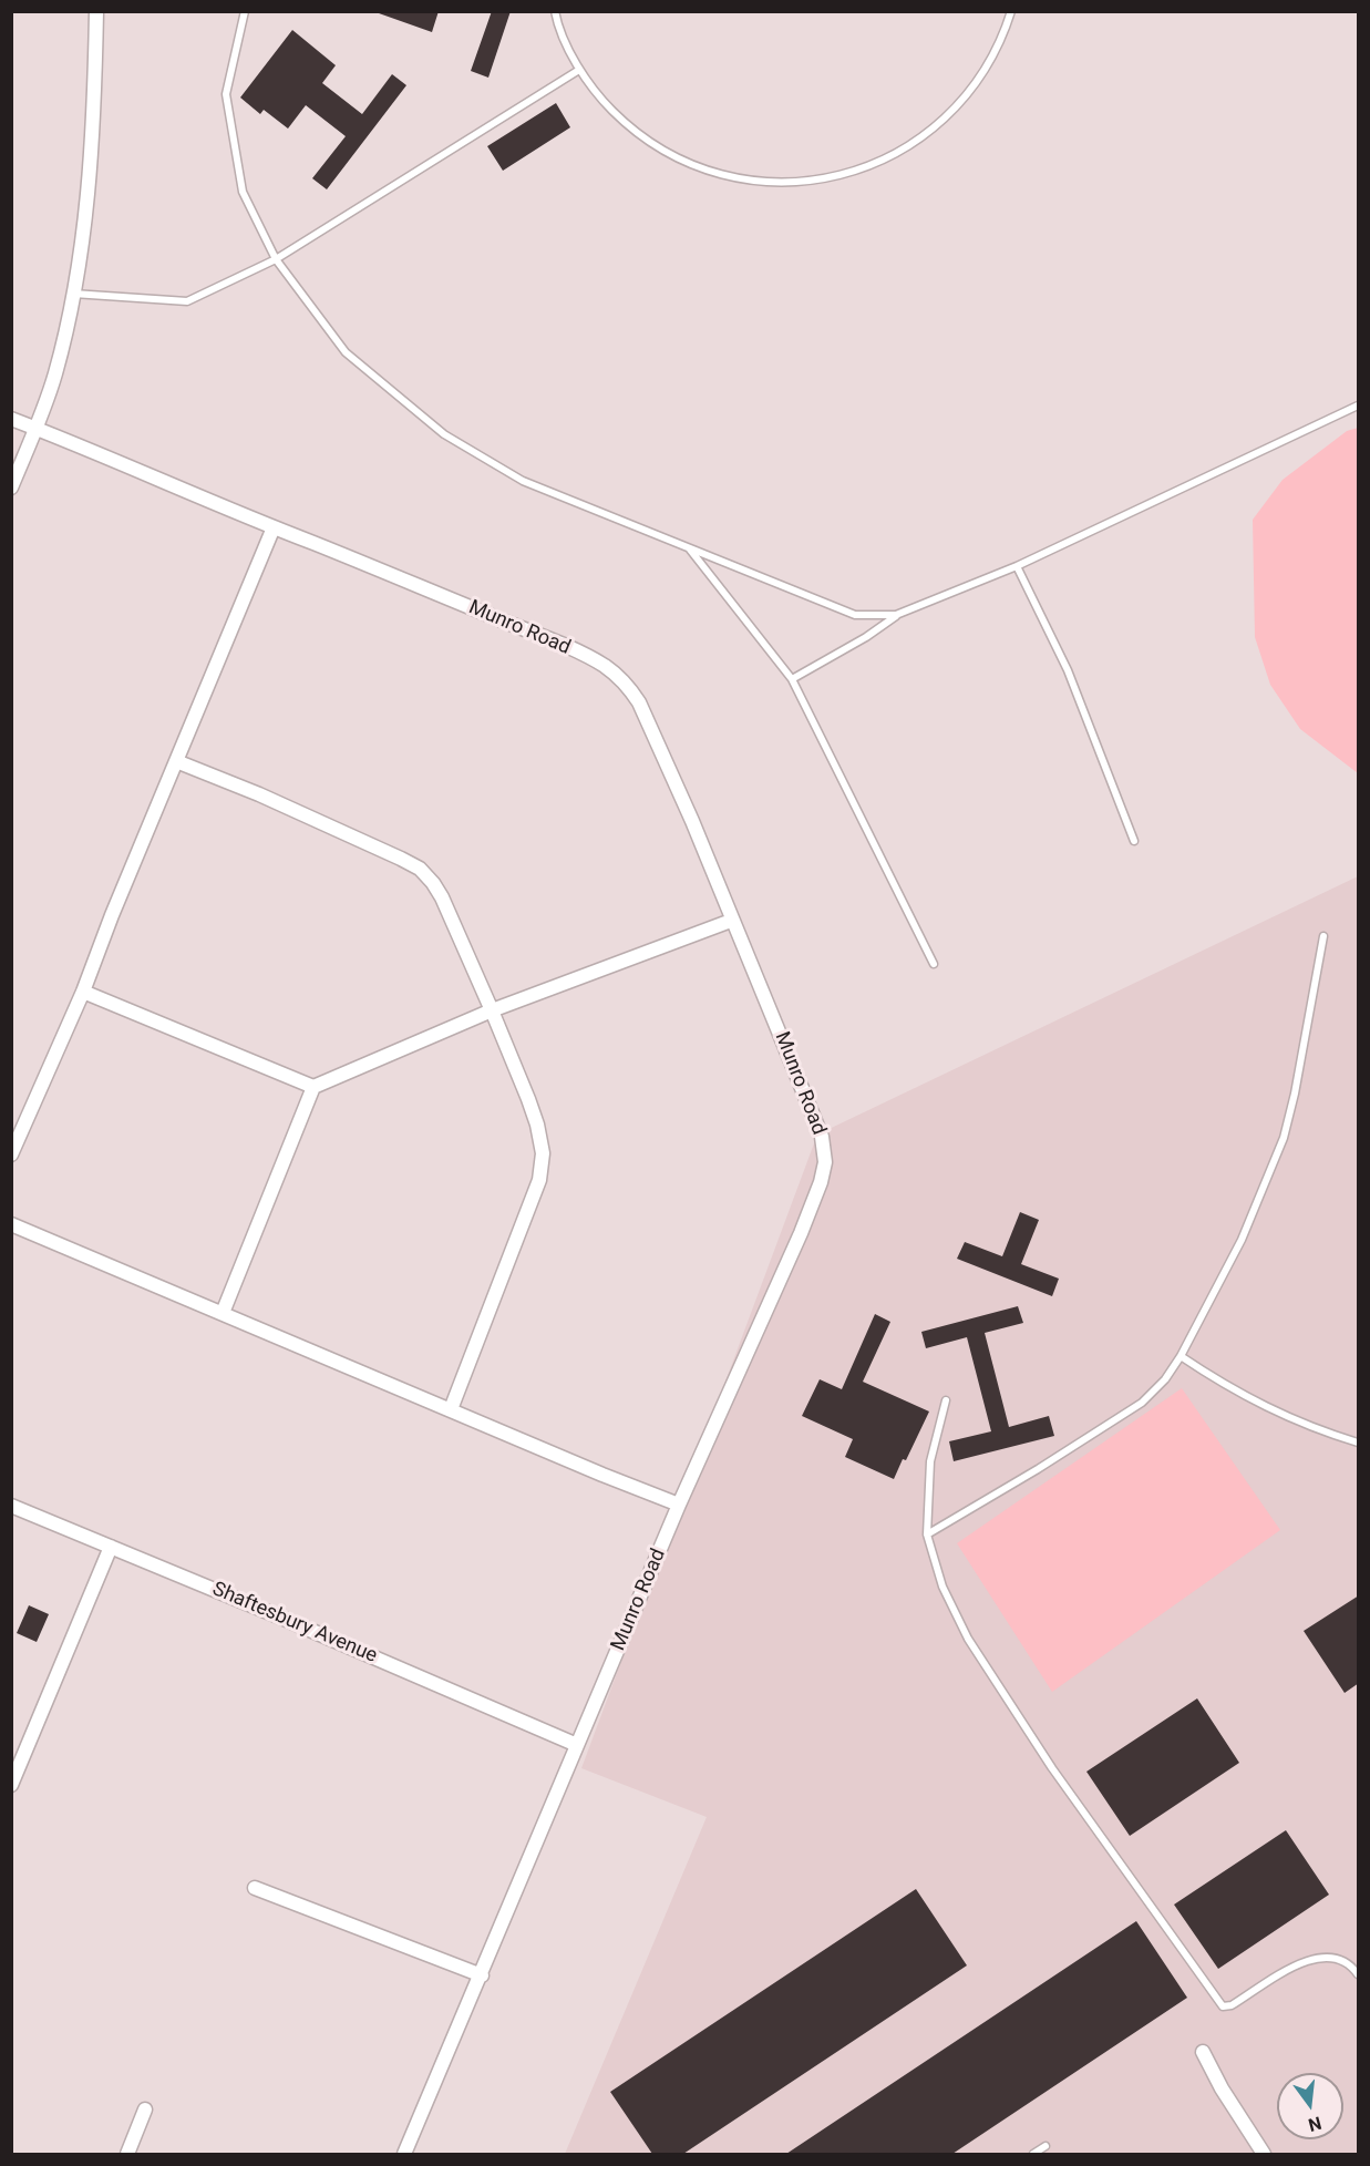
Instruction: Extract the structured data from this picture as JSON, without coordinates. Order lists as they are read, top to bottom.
{
  "streets": {
    "street": ["Munro Road", "Shaftesbury Avenue"]
  },
  "crossings": [
    ["Munro Road", "Shaftesbury Avenue"]
  ],
  "north": "bottom"
}
